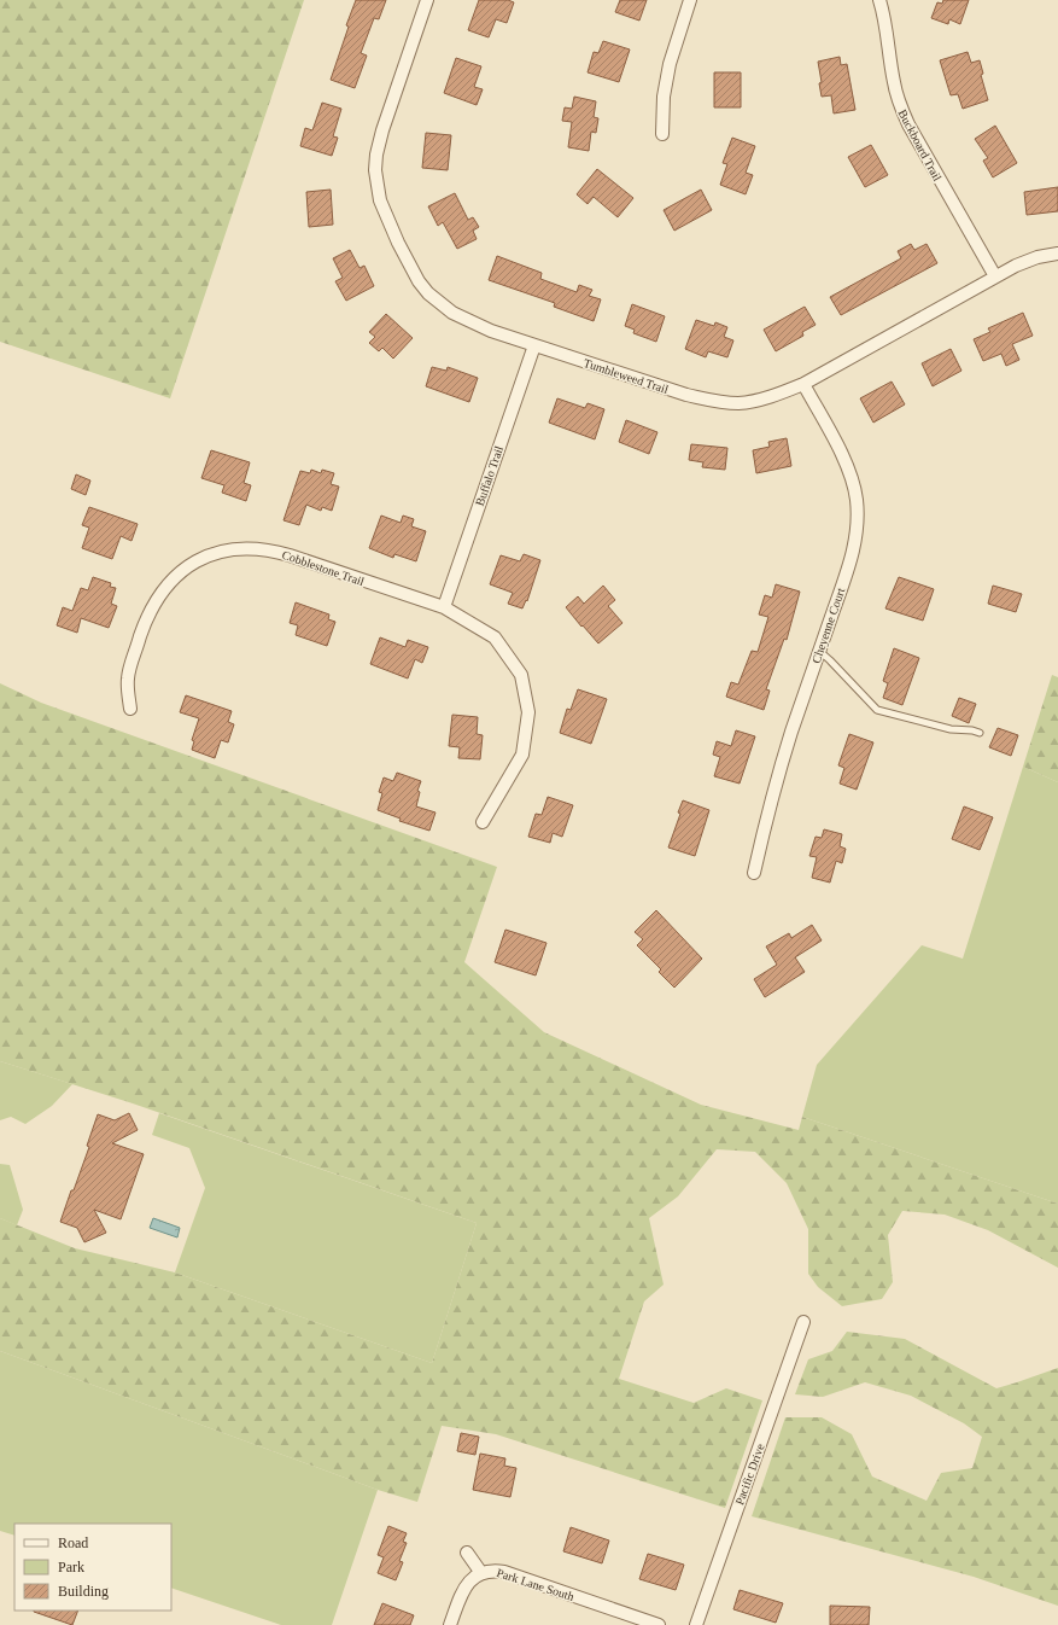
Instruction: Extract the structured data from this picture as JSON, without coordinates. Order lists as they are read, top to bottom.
{
  "streets": {
    "street": [
      "Buckboard Trail",
      "Tumbleweed Trail",
      "Buffalo Trail",
      "Cobblestone Trail",
      "Cheyenne Court",
      "Pacific Drive",
      "Park Lane South"
    ]
  },
  "crossings": [
    ["Buckboard Trail", "Tumbleweed Trail"],
    ["Tumbleweed Trail", "Buffalo Trail"],
    ["Tumbleweed Trail", "Cheyenne Court"],
    ["Buffalo Trail", "Cobblestone Trail"]
  ],
  "legend": ["Road", "Park", "Building"]
}
